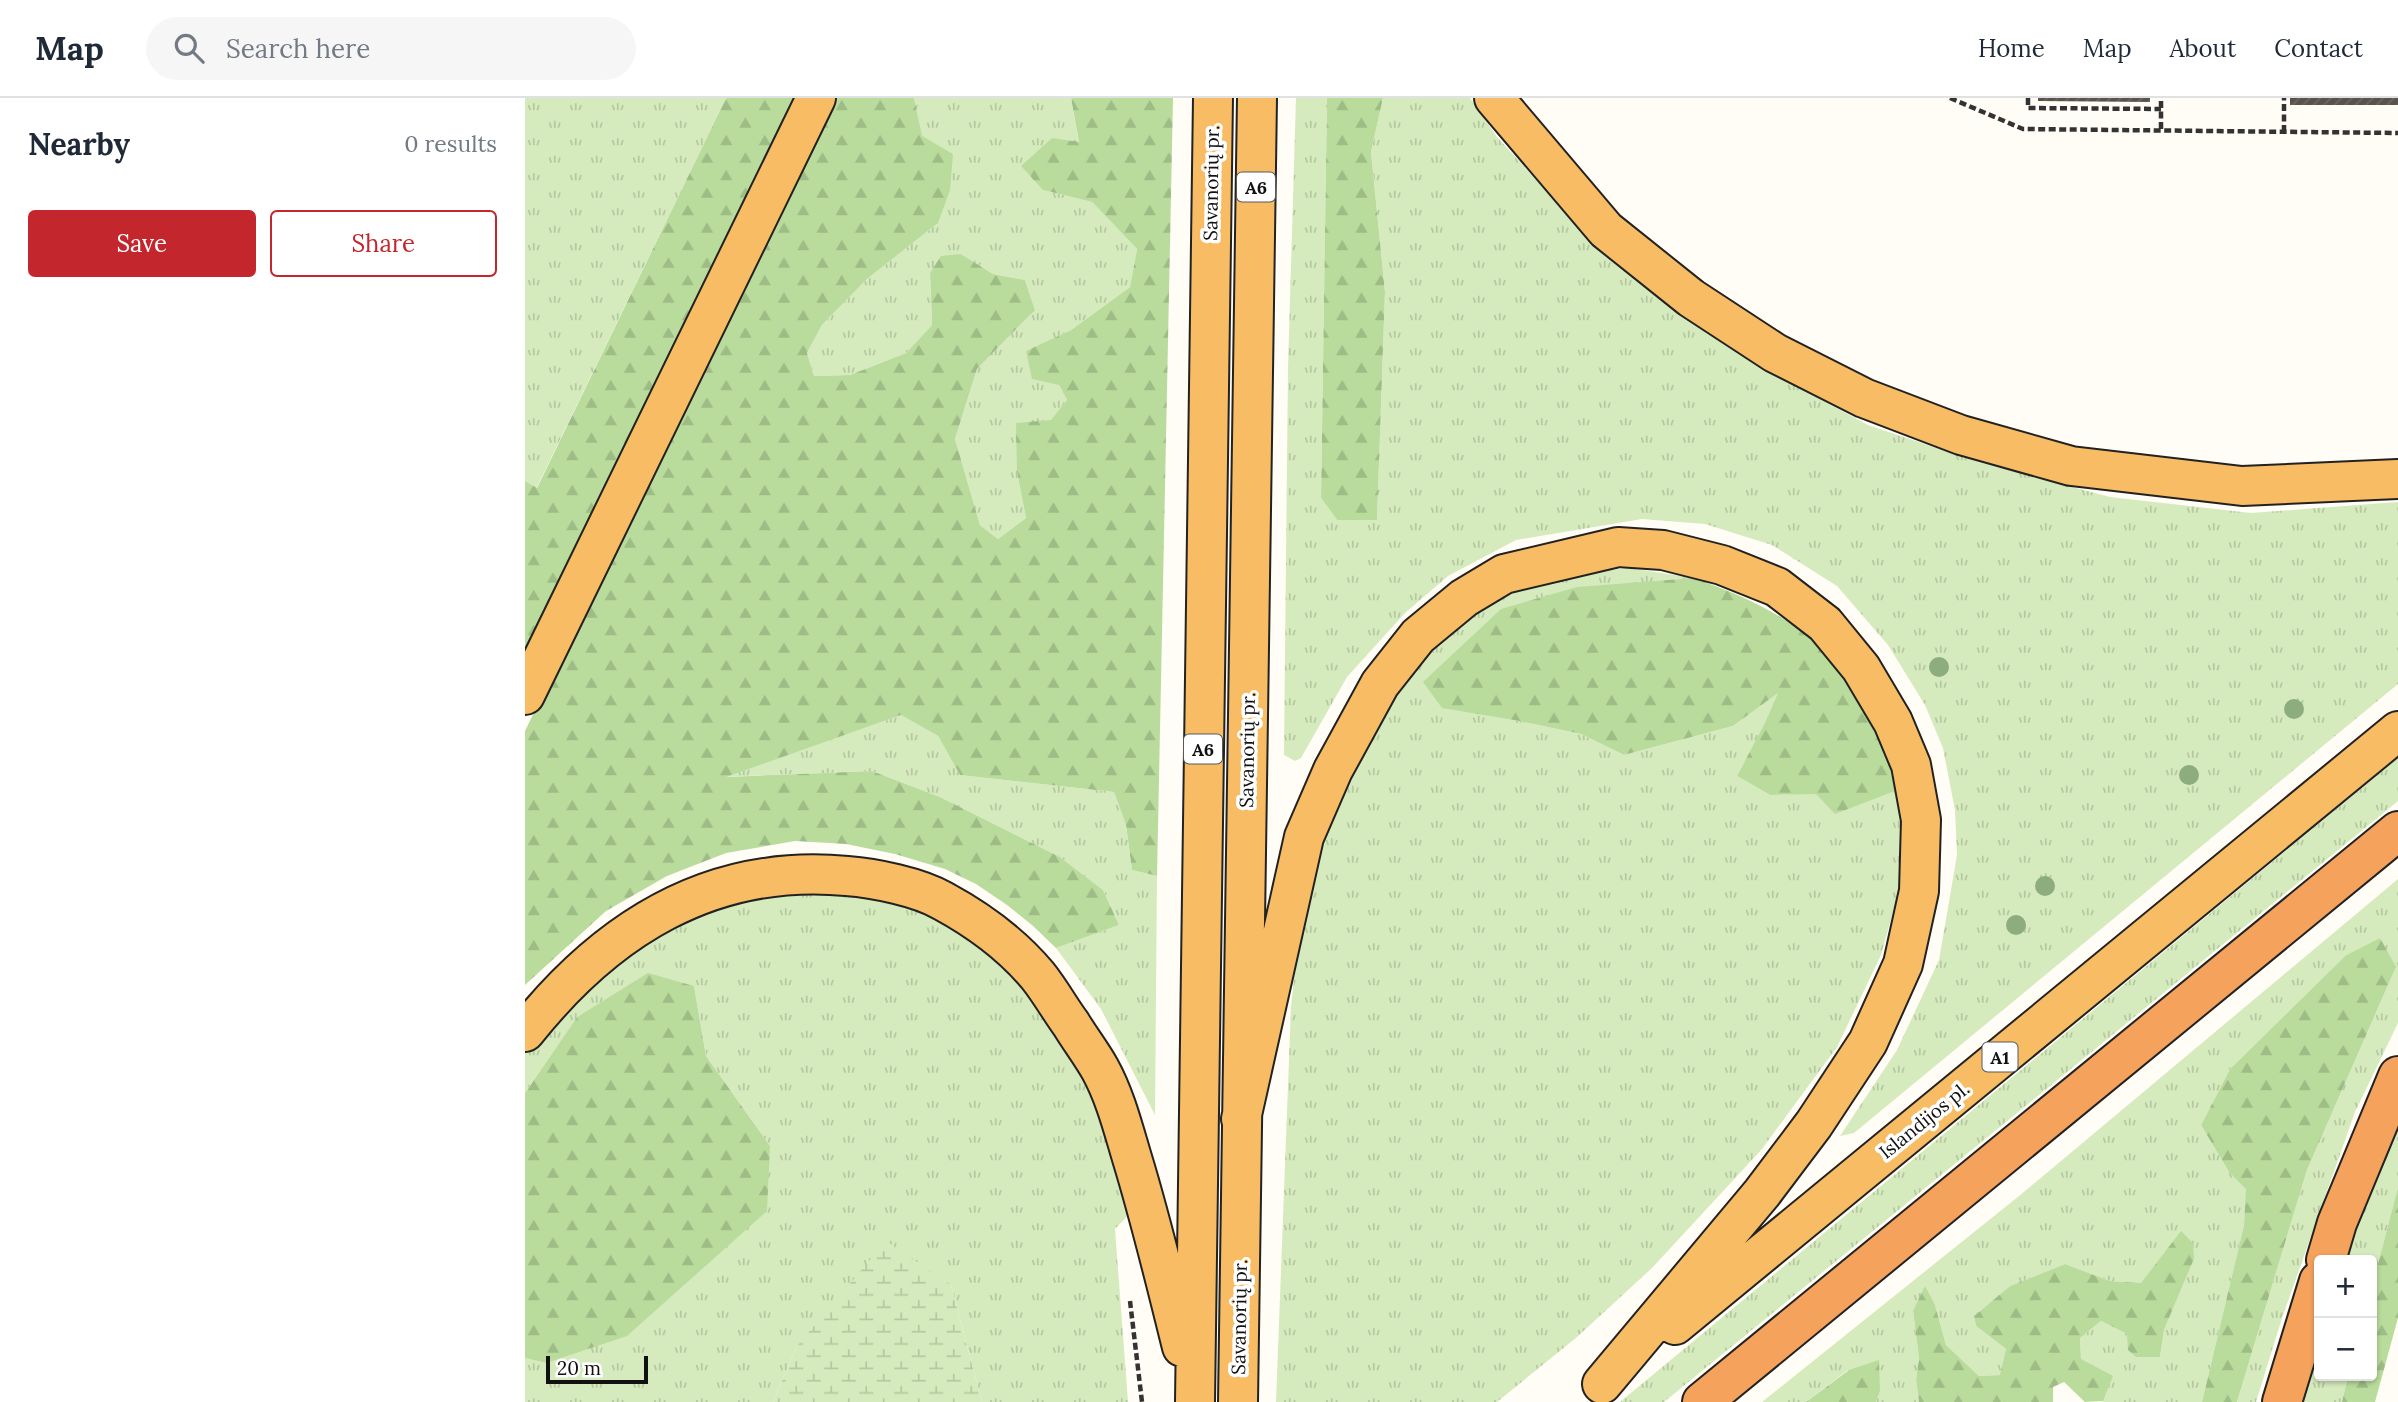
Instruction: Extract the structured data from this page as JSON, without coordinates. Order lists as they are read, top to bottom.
{
  "streets": {
    "highway": [
      "Savanorių pr.",
      "A6",
      "A1",
      "Islandijos pl."
    ]
  },
  "scale_bar": "20 m",
  "page": {
    "header": "Map",
    "search": "Search here",
    "nav": [
      "Home",
      "Map",
      "About",
      "Contact"
    ],
    "heading": ["Nearby", "0 results"],
    "buttons": ["Save", "Share"],
    "map_buttons": ["+", "−"],
    "scale": "20 m"
  }
}
